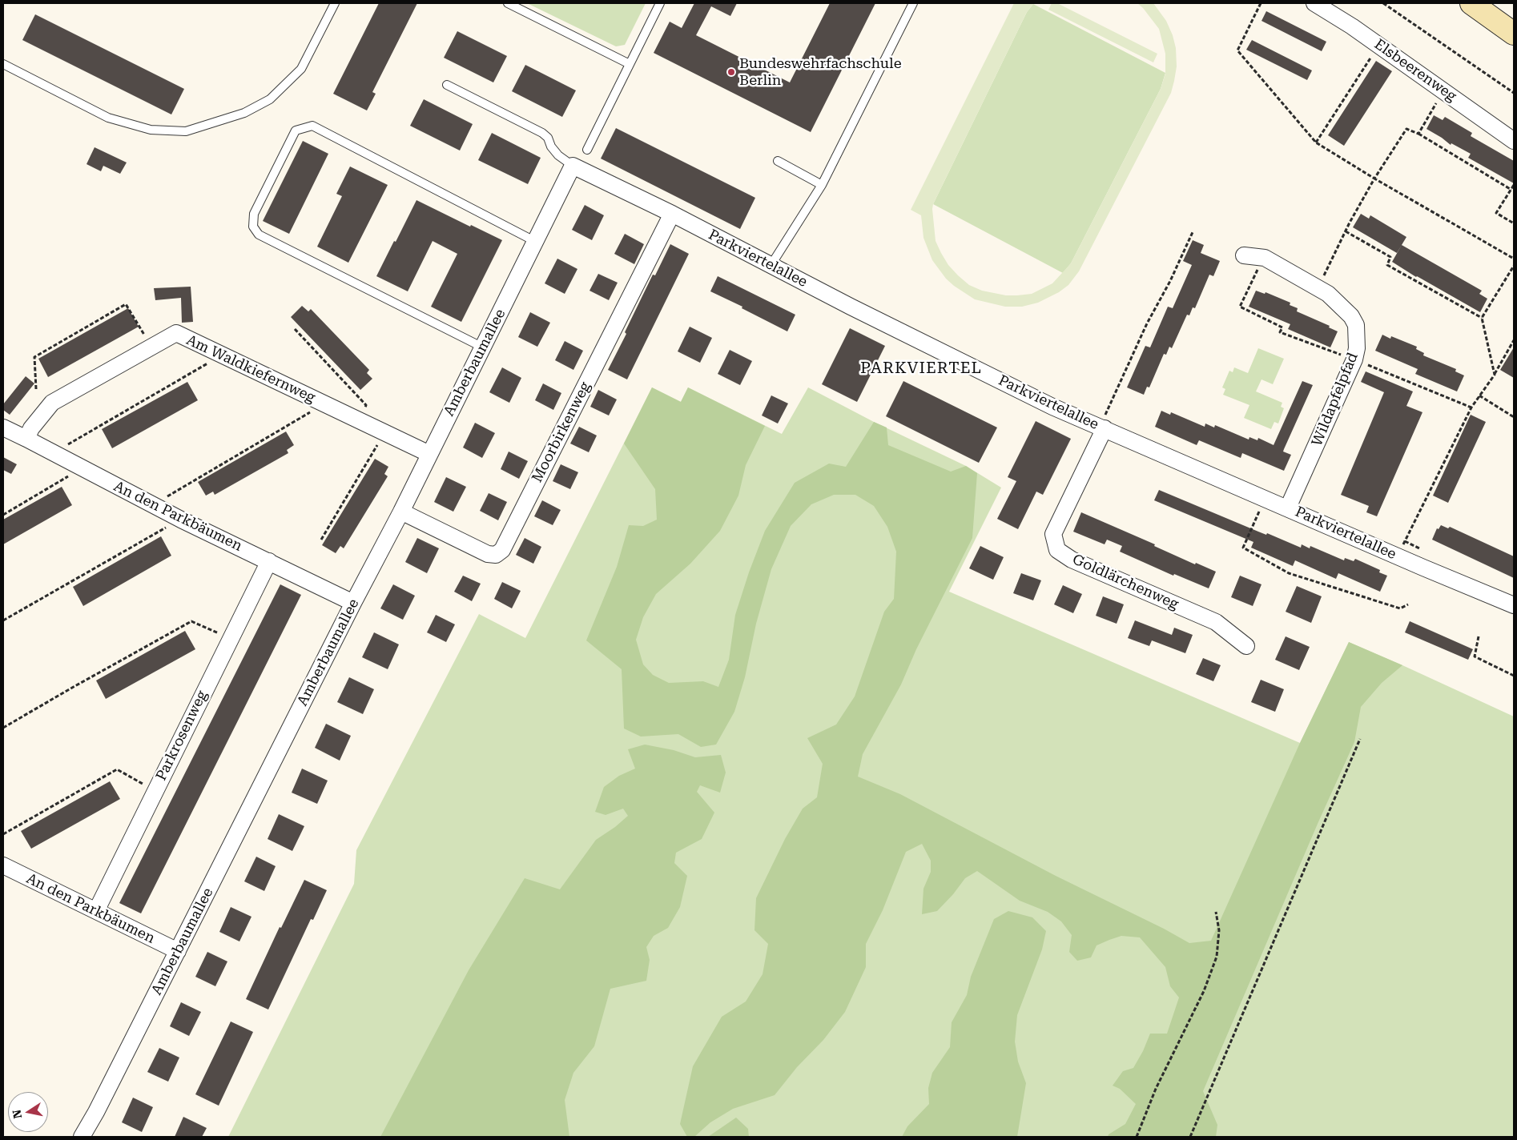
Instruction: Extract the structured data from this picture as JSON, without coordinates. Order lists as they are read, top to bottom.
{
  "streets": {
    "street": [
      "Elsbeerenweg",
      "Parkviertelallee",
      "Amberbaumallee",
      "Am Waldkiefernweg",
      "Wildapfelpfad",
      "Moorbirkenweg",
      "An den Parkbäumen",
      "Goldlärchenweg",
      "Parkrosenweg"
    ]
  },
  "crossings": [
    ["Parkviertelallee", "Amberbaumallee"],
    ["Parkviertelallee", "Wildapfelpfad"],
    ["Parkviertelallee", "Moorbirkenweg"],
    ["Parkviertelallee", "Goldlärchenweg"],
    ["Amberbaumallee", "Am Waldkiefernweg"],
    ["Amberbaumallee", "Moorbirkenweg"],
    ["Amberbaumallee", "An den Parkbäumen"],
    ["Am Waldkiefernweg", "An den Parkbäumen"],
    ["An den Parkbäumen", "Parkrosenweg"]
  ],
  "districts": ["PARKVIERTEL"],
  "places": ["Bundeswehrfachschule Berlin"],
  "north": "left"
}
